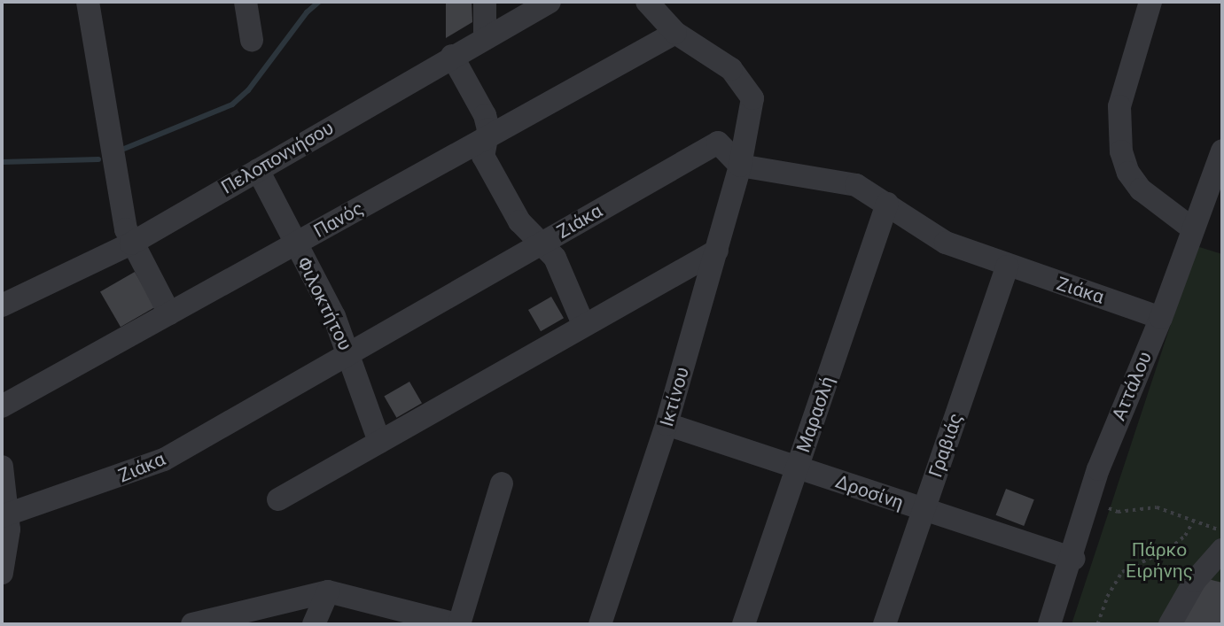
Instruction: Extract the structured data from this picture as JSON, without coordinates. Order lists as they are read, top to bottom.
{
  "streets": {
    "street": [
      "Πελοποννήσου",
      "Πανός",
      "Ζιάκα",
      "Φιλοκτήτου",
      "Αττάλου",
      "Ικτίνου",
      "Μαρασλή",
      "Γραβιάς",
      "Δροσίνη"
    ]
  },
  "crossings": [
    ["Πελοποννήσου", "Φιλοκτήτου"],
    ["Πανός", "Φιλοκτήτου"],
    ["Πανός", "Ικτίνου"],
    ["Ζιάκα", "Φιλοκτήτου"],
    ["Ζιάκα", "Αττάλου"],
    ["Ζιάκα", "Ικτίνου"],
    ["Ζιάκα", "Μαρασλή"],
    ["Ζιάκα", "Γραβιάς"],
    ["Αττάλου", "Δροσίνη"],
    ["Ικτίνου", "Δροσίνη"],
    ["Μαρασλή", "Δροσίνη"],
    ["Γραβιάς", "Δροσίνη"]
  ],
  "parks": ["Πάρκο Ειρήνης"]
}
